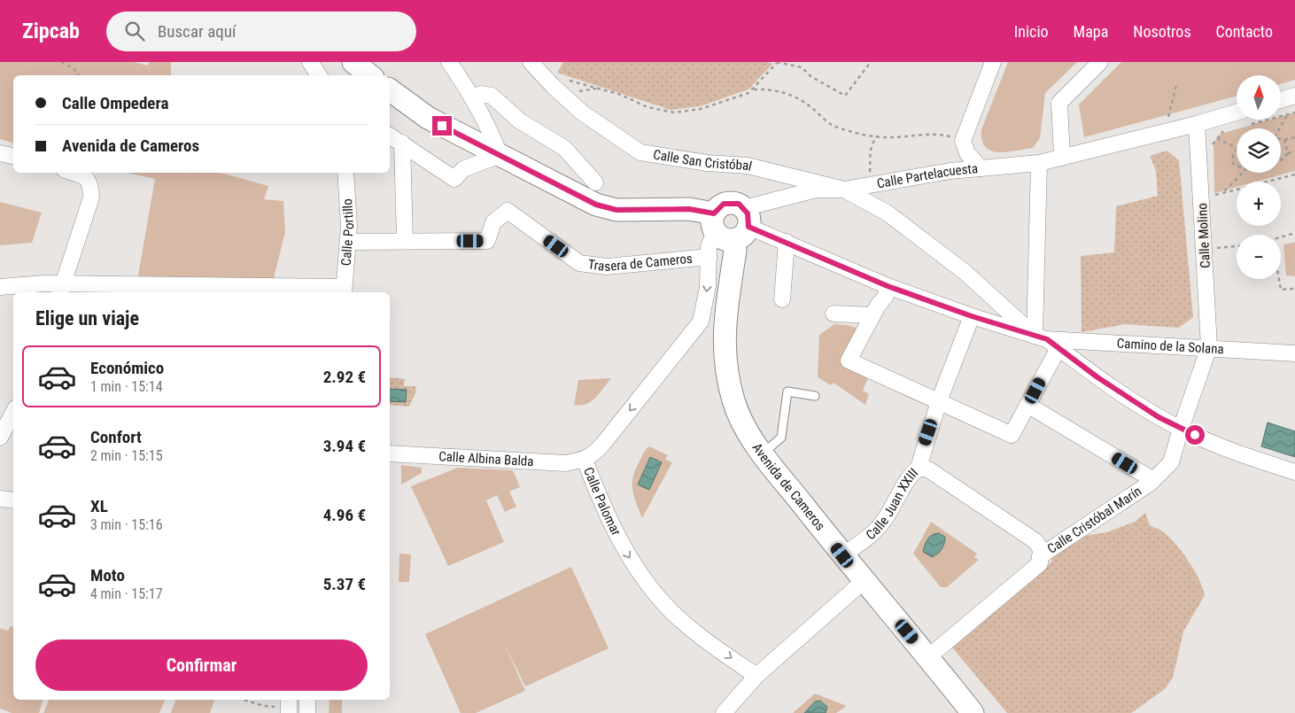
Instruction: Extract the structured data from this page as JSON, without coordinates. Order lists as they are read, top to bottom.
{
  "streets": {
    "main road": ["Avenida de Cameros"],
    "street": [
      "Calle San Cristóbal",
      "Calle Partelacuesta",
      "Calle Portillo",
      "Calle Molino",
      "Trasera de Cameros",
      "Camino de la Solana",
      "Calle Albina Balda",
      "Calle Palomar",
      "Calle Juan XXIII",
      "Calle Cristóbal Marín"
    ]
  },
  "crossings": [
    ["Calle San Cristóbal", "Calle Partelacuesta"],
    ["Calle Partelacuesta", "Calle Molino"],
    ["Calle Partelacuesta", "Camino de la Solana"],
    ["Calle Molino", "Camino de la Solana"],
    ["Calle Molino", "Calle Cristóbal Marín"],
    ["Trasera de Cameros", "Calle Palomar"],
    ["Camino de la Solana", "Calle Cristóbal Marín"],
    ["Calle Albina Balda", "Calle Palomar"],
    ["Avenida de Cameros", "Calle Palomar"],
    ["Avenida de Cameros", "Calle Juan XXIII"],
    ["Avenida de Cameros", "Calle Cristóbal Marín"]
  ],
  "north": "top",
  "page": {
    "header": "Zipcab",
    "search": "Buscar aquí",
    "nav": [
      "Inicio",
      "Mapa",
      "Nosotros",
      "Contacto"
    ],
    "map_buttons": ["+", "−"],
    "banner": ["Calle Ompedera", "Avenida de Cameros"],
    "heading": "Elige un viaje",
    "list": [
      {
        "name": "Económico",
        "note": "1 min · 15:14",
        "value": "2.92 €"
      },
      {
        "name": "Confort",
        "note": "2 min · 15:15",
        "value": "3.94 €"
      },
      {
        "name": "XL",
        "note": "3 min · 15:16",
        "value": "4.96 €"
      },
      {
        "name": "Moto",
        "note": "4 min · 15:17",
        "value": "5.37 €"
      }
    ],
    "buttons": "Confirmar"
  }
}
